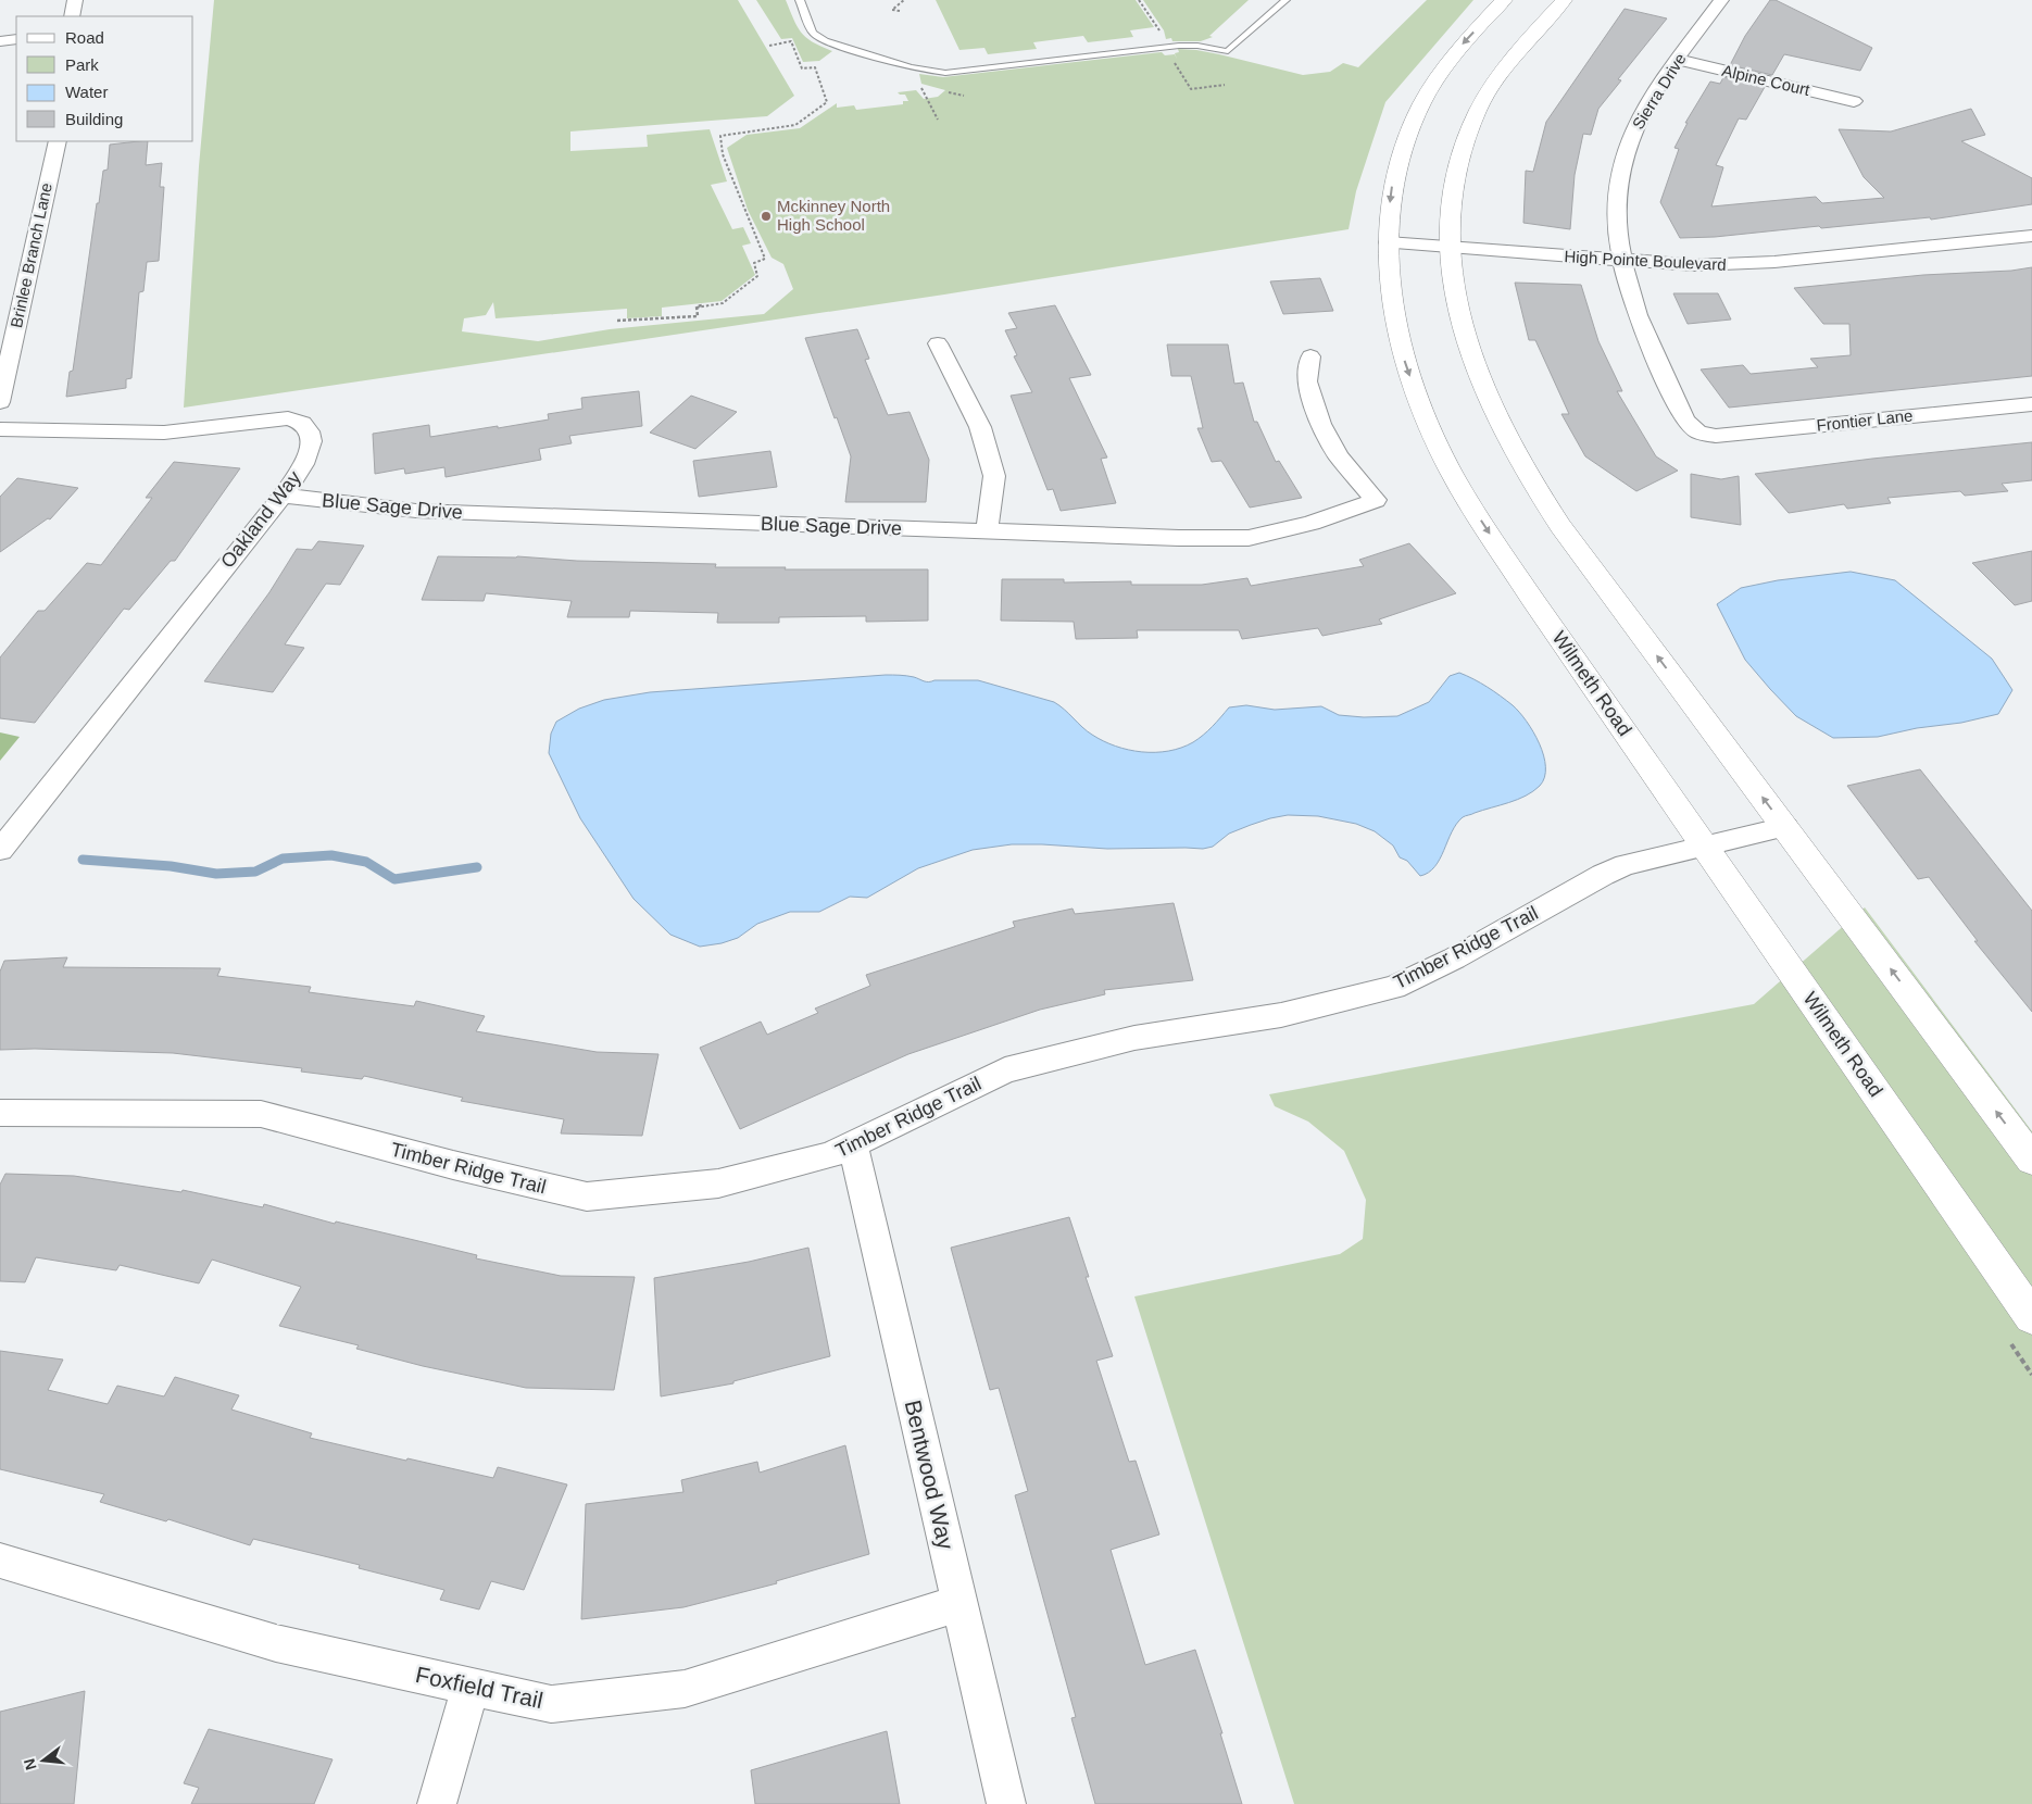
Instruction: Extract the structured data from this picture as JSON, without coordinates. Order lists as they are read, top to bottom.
{
  "streets": {
    "main road": ["Wilmeth Road"],
    "street": [
      "Alpine Court",
      "Sierra Drive",
      "Brinlee Branch Lane",
      "High Pointe Boulevard",
      "Frontier Lane",
      "Blue Sage Drive",
      "Oakland Way",
      "Timber Ridge Trail",
      "Bentwood Way",
      "Foxfield Trail"
    ]
  },
  "crossings": [
    ["Alpine Court", "Sierra Drive"],
    ["Sierra Drive", "High Pointe Boulevard"],
    ["Sierra Drive", "Frontier Lane"],
    ["High Pointe Boulevard", "Wilmeth Road"],
    ["Blue Sage Drive", "Oakland Way"],
    ["Wilmeth Road", "Timber Ridge Trail"],
    ["Timber Ridge Trail", "Bentwood Way"],
    ["Bentwood Way", "Foxfield Trail"]
  ],
  "places": ["Mckinney North High School"],
  "legend": [
    "Road",
    "Park",
    "Water",
    "Building"
  ],
  "north": "left"
}
